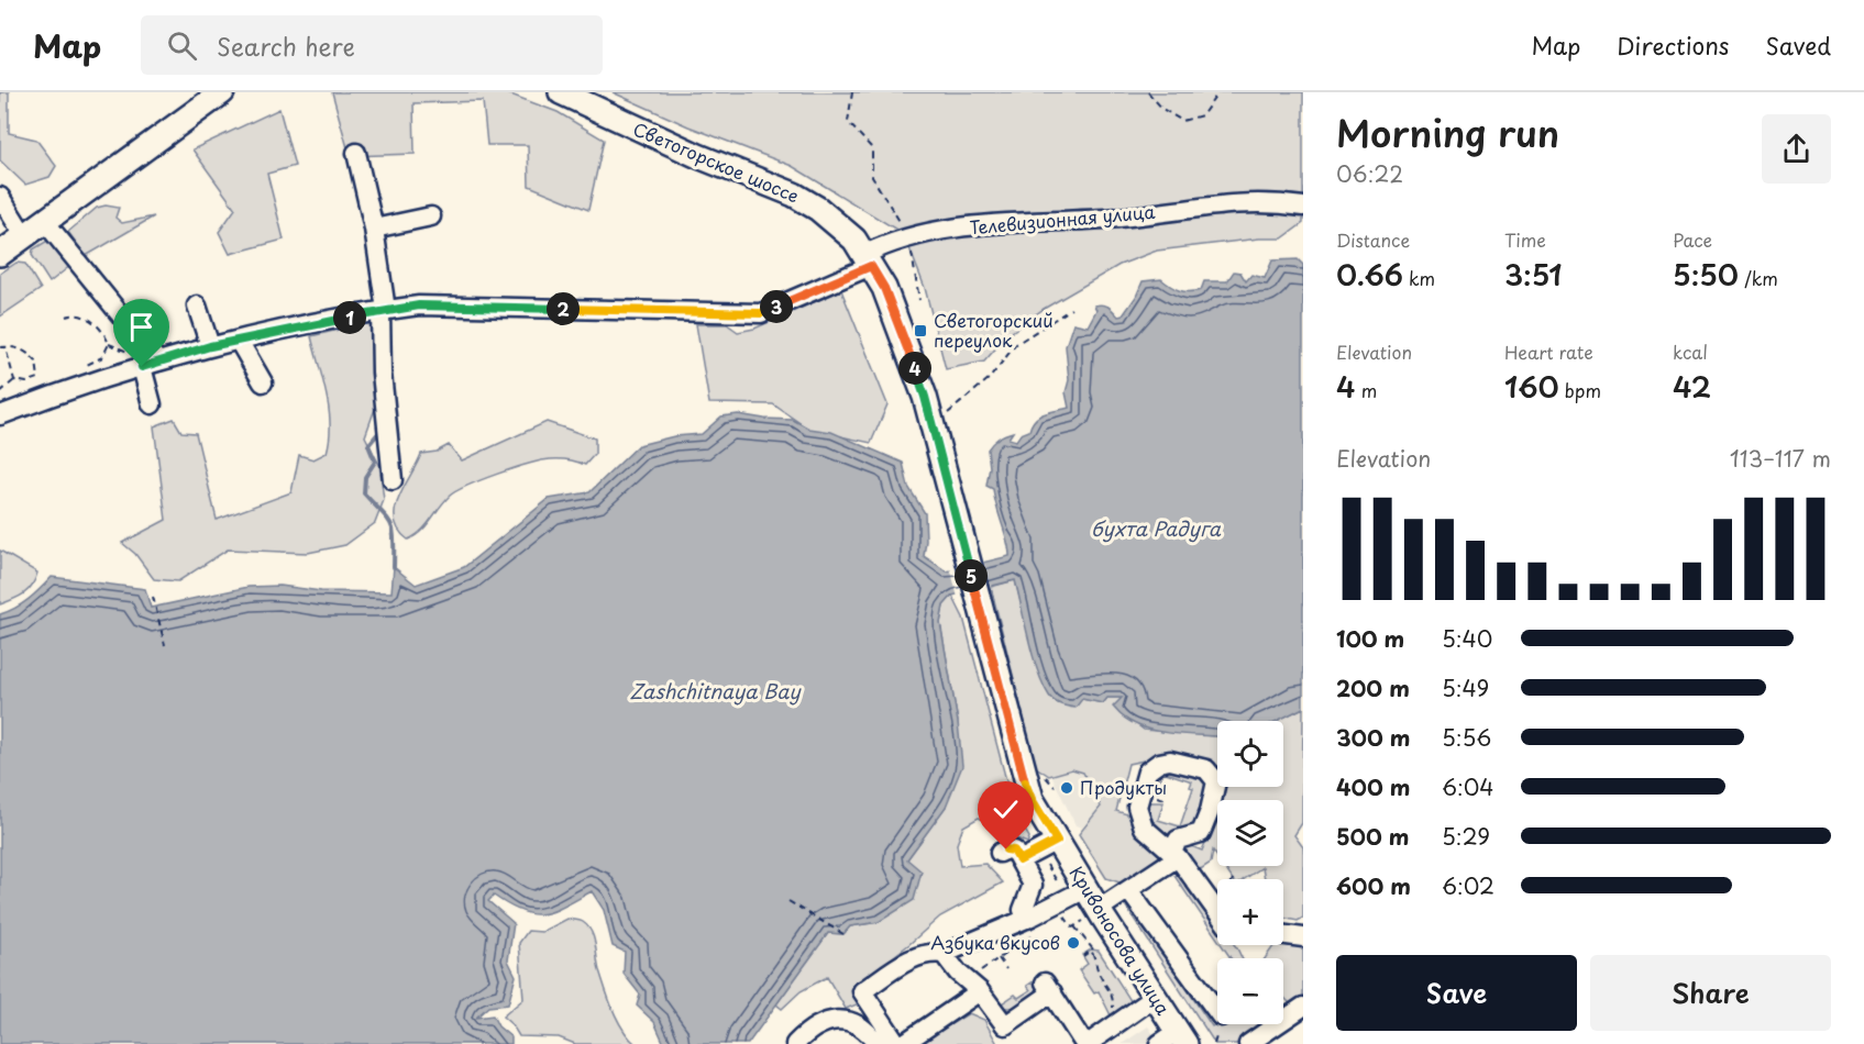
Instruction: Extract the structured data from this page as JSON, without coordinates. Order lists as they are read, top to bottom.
{
  "streets": {
    "main road": ["Светогорское шоссе", "Кривоносова улица"],
    "street": ["Телевизионная улица"]
  },
  "crossings": [
    ["Светогорское шоссе", "Телевизионная улица"],
    ["Светогорское шоссе", "Кривоносова улица"]
  ],
  "water": ["бухта Радуга", "Zashchitnaya Bay"],
  "places": {
    "transit": ["Светогорский переулок"],
    "other": ["Продукты", "Азбука вкусов"]
  },
  "page": {
    "header": "Map",
    "search": "Search here",
    "nav": ["Map", "Directions", "Saved"],
    "heading": ["Morning run", "06:22"],
    "stats": [
      ["Distance", "0.66 km"],
      ["Time", "3:51"],
      ["Pace", "5:50 /km"],
      ["Elevation", "4 m"],
      ["Heart rate", "160 bpm"],
      ["kcal", "42"]
    ],
    "pins": [
      "3",
      "2",
      "1",
      "4",
      "5"
    ],
    "chart": ["Elevation", "113–117 m"],
    "list": [
      {
        "name": "100 m",
        "note": "5:40"
      },
      {
        "name": "200 m",
        "note": "5:49"
      },
      {
        "name": "300 m",
        "note": "5:56"
      },
      {
        "name": "400 m",
        "note": "6:04"
      },
      {
        "name": "500 m",
        "note": "5:29"
      },
      {
        "name": "600 m",
        "note": "6:02"
      }
    ],
    "map_buttons": ["+", "−"],
    "buttons": ["Save", "Share"]
  }
}
